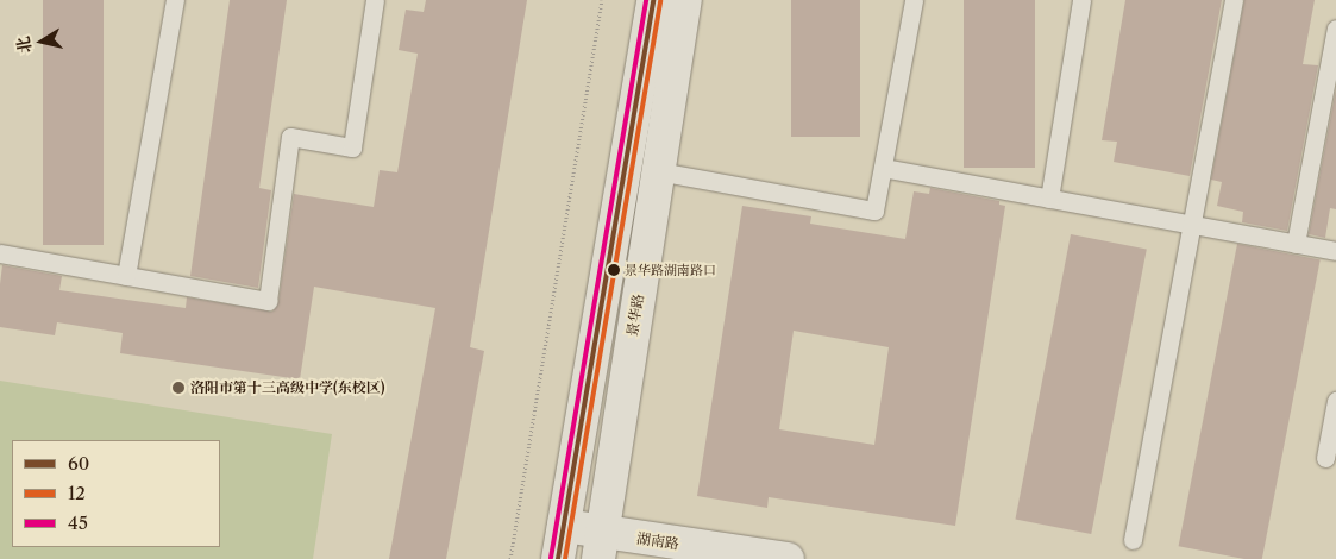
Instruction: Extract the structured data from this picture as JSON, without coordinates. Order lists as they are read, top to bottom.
{
  "streets": {
    "main road": ["景华路", "湖南路"]
  },
  "crossings": [
    ["景华路", "湖南路"]
  ],
  "places": ["景华路湖南路口", "洛阳市第十三高级中学(东校区)"],
  "lines": ["transit line 60", "transit line 45", "transit line 12"],
  "legend": ["60", "12", "45"],
  "north": "left"
}
